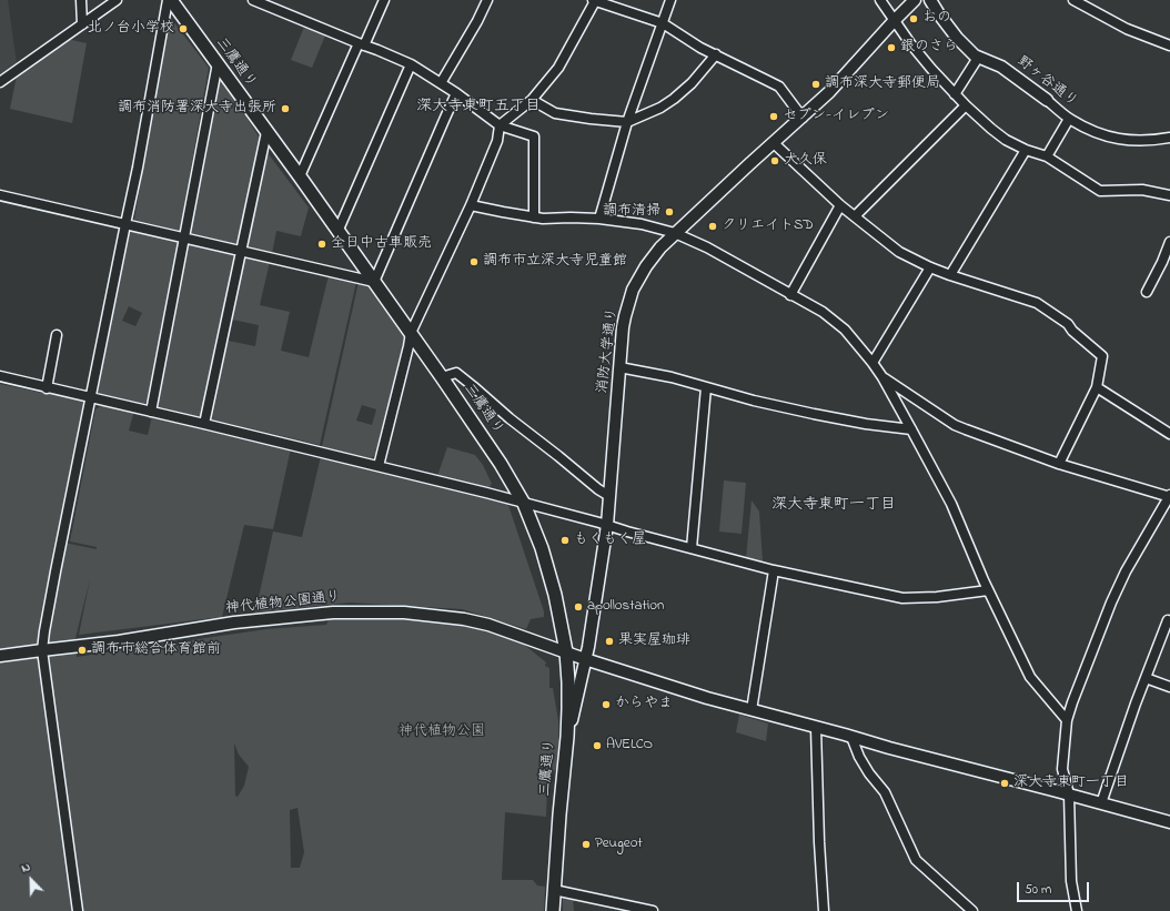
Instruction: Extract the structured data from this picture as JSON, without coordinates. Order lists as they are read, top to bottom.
{
  "streets": {
    "main road": ["三鷹通り"],
    "street": ["野ヶ谷通り", "消防大学通り", "神代植物公園通り"]
  },
  "crossings": [
    ["三鷹通り", "消防大学通り"],
    ["三鷹通り", "神代植物公園通り"],
    ["消防大学通り", "神代植物公園通り"]
  ],
  "districts": ["深大寺東町五丁目", "深大寺東町一丁目"],
  "parks": ["神代植物公園"],
  "places": [
    "おの",
    "北ノ台小学校",
    "銀のさら",
    "調布深大寺郵便局",
    "調布消防署深大寺出張所",
    "セブン-イレブン",
    "大久保",
    "調布清掃",
    "クリエイトSD",
    "全日中古車販売",
    "調布市立深大寺児童館",
    "もくもく屋",
    "apollostation",
    "果実屋珈琲",
    "調布市総合体育館前",
    "からやま",
    "AVELCO",
    "深大寺東町一丁目",
    "Peugeot"
  ],
  "scale_bar": "50 m",
  "north": "top left"
}
